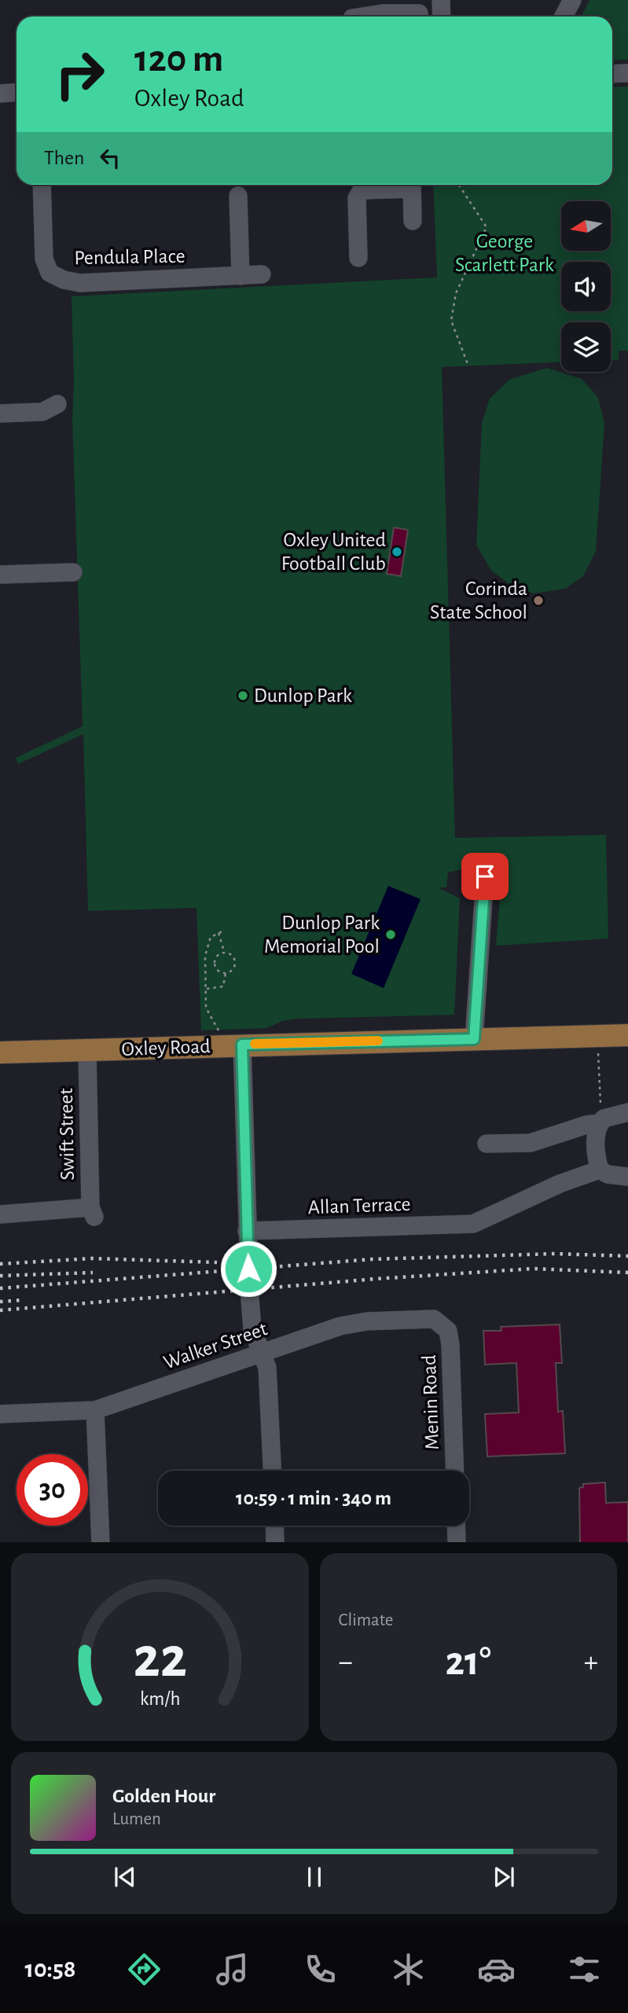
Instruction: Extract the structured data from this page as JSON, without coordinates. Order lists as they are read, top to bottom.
{
  "streets": {
    "main road": ["Oxley Road"],
    "street": [
      "Pendula Place",
      "Swift Street",
      "Allan Terrace",
      "Walker Street",
      "Menin Road"
    ]
  },
  "crossings": [
    ["Oxley Road", "Swift Street"],
    ["Walker Street", "Menin Road"]
  ],
  "parks": ["George Scarlett Park"],
  "places": [
    "Oxley United Football Club",
    "Corinda State School",
    "Dunlop Park",
    "Dunlop Park Memorial Pool"
  ],
  "north": "left",
  "page": {
    "turn": ["120 m", "Oxley Road"],
    "then": "Then",
    "limit": "30",
    "trip": "10:59 · 1 min · 340 m",
    "tile": "Climate",
    "heat": ["−", "21°", "+"],
    "song": ["Golden Hour", "Lumen"],
    "tabs": "10:58",
    "gauge": ["22", "km/h"]
  }
}
